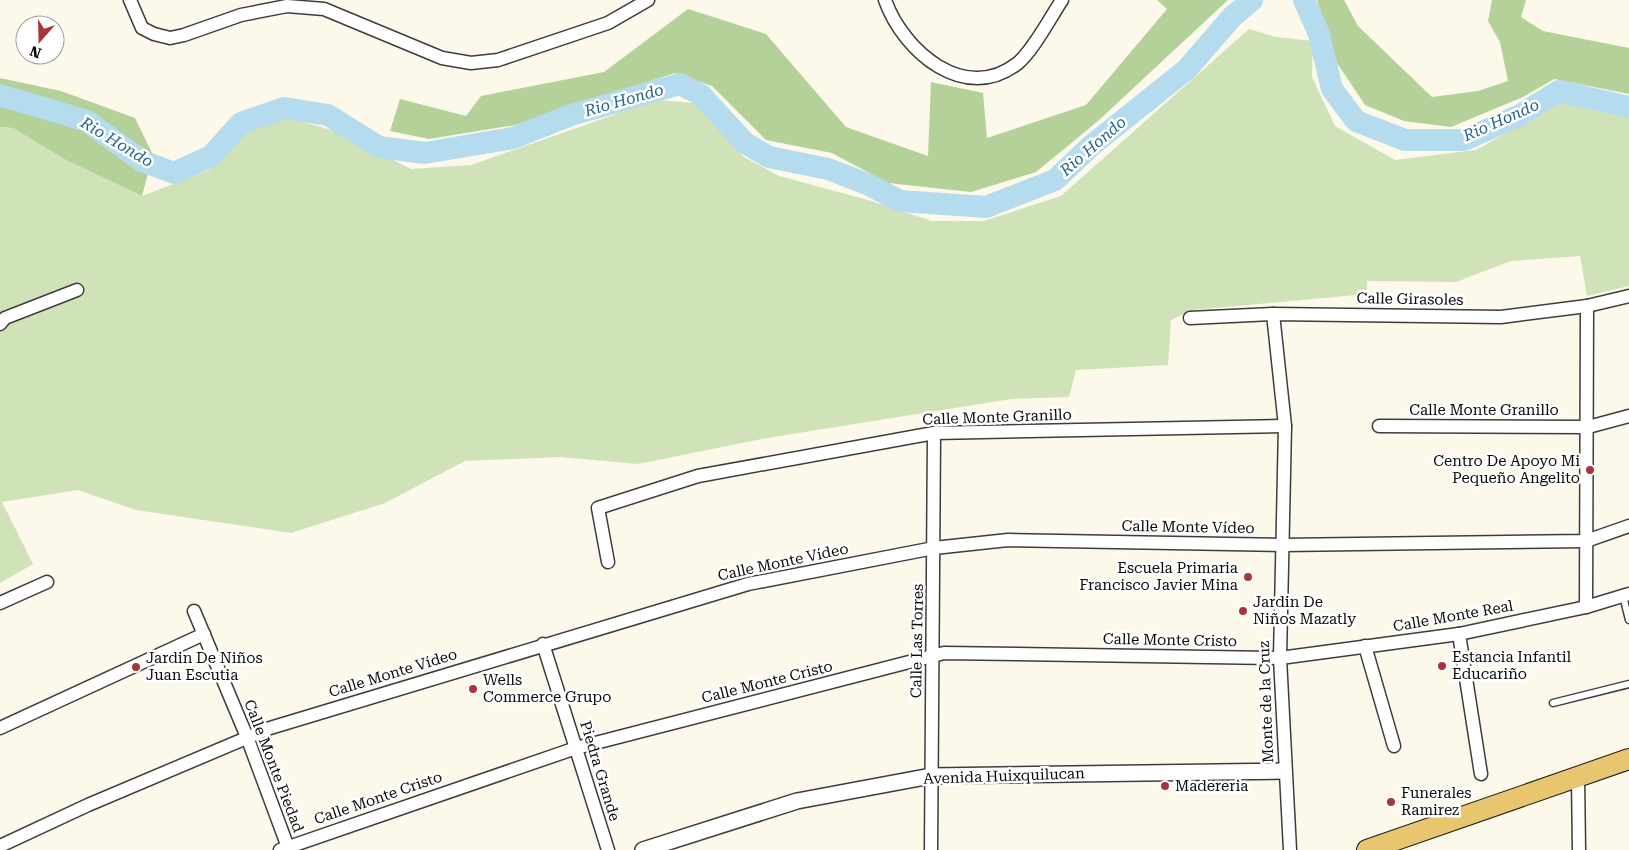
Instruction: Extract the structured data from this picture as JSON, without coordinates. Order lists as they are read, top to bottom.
{
  "streets": {
    "street": [
      "Calle Girasoles",
      "Calle Monte Granillo",
      "Calle Monte Vídeo",
      "Calle Monte Real",
      "Calle Monte Cristo",
      "Calle Las Torres",
      "Monte de la Cruz",
      "Calle Monte Piedad",
      "Piedra Grande",
      "Avenida Huixquilucan"
    ]
  },
  "crossings": [
    ["Calle Girasoles", "Monte de la Cruz"],
    ["Calle Monte Granillo", "Calle Las Torres"],
    ["Calle Monte Granillo", "Monte de la Cruz"],
    ["Calle Monte Vídeo", "Calle Las Torres"],
    ["Calle Monte Vídeo", "Monte de la Cruz"],
    ["Calle Monte Vídeo", "Calle Monte Piedad"],
    ["Calle Monte Vídeo", "Piedra Grande"],
    ["Calle Monte Real", "Calle Monte Cristo"],
    ["Calle Monte Real", "Monte de la Cruz"],
    ["Calle Monte Cristo", "Calle Las Torres"],
    ["Calle Monte Cristo", "Monte de la Cruz"],
    ["Calle Monte Cristo", "Calle Monte Piedad"],
    ["Calle Monte Cristo", "Piedra Grande"],
    ["Calle Las Torres", "Avenida Huixquilucan"],
    ["Monte de la Cruz", "Avenida Huixquilucan"]
  ],
  "water": ["Rio Hondo"],
  "places": [
    "Centro De Apoyo Mi Pequeño Angelito",
    "Escuela Primaria Francisco Javier Mina",
    "Jardin De Niños Mazatly",
    "Estancia Infantil Educariño",
    "Jardin De Niños Juan Escutia",
    "Wells Commerce Grupo",
    "Madereria",
    "Funerales Ramirez"
  ],
  "north": "bottom"
}
